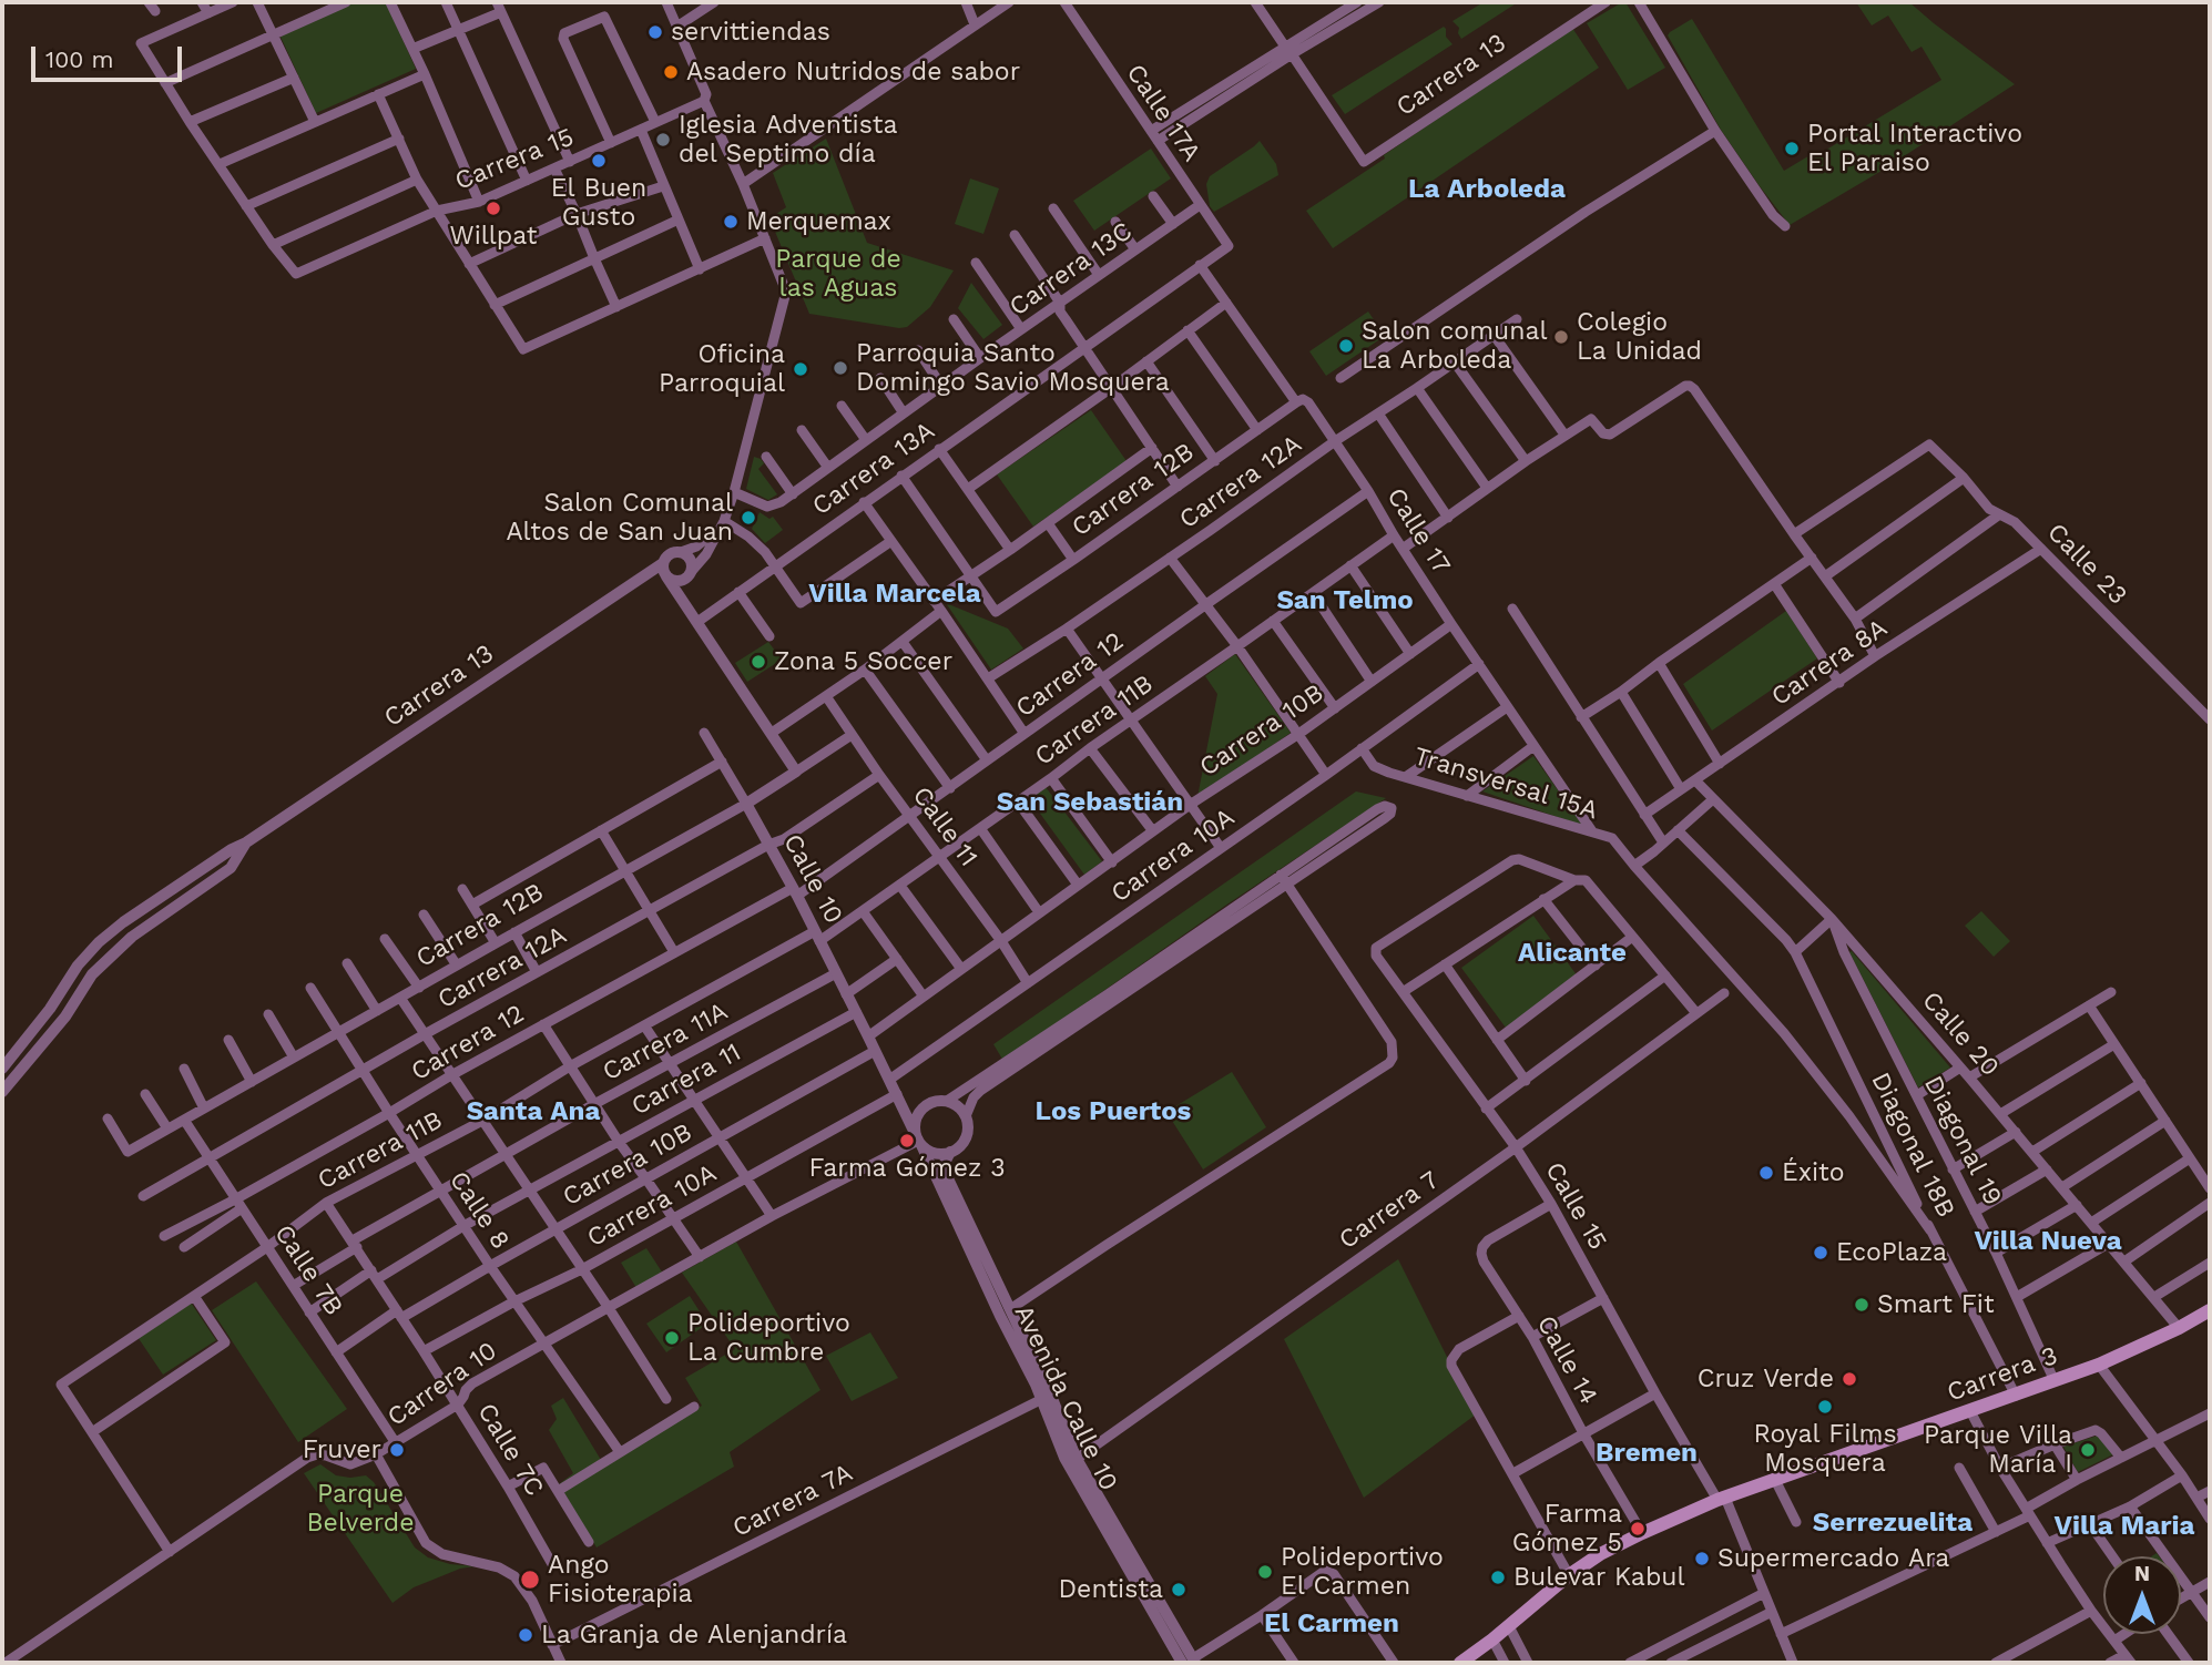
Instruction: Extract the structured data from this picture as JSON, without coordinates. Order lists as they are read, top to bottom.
{
  "streets": {
    "main road": ["Carrera 3"],
    "street": [
      "Carrera 13",
      "Calle 17A",
      "Carrera 15",
      "Carrera 13C",
      "Carrera 13A",
      "Carrera 12A",
      "Carrera 12B",
      "Calle 17",
      "Calle 23",
      "Carrera 8A",
      "Carrera 12",
      "Carrera 11B",
      "Carrera 10B",
      "Transversal 15A",
      "Calle 11",
      "Carrera 10A",
      "Calle 10",
      "Calle 20",
      "Carrera 11A",
      "Carrera 11",
      "Diagonal 19",
      "Diagonal 18B",
      "Calle 15",
      "Calle 8",
      "Carrera 7",
      "Calle 7B",
      "Calle 14",
      "Carrera 10",
      "Avenida Calle 10",
      "Calle 7C",
      "Carrera 7A"
    ]
  },
  "crossings": [
    ["Calle 17A", "Carrera 13C"],
    ["Calle 17A", "Carrera 13A"],
    ["Carrera 13A", "Calle 17"],
    ["Carrera 12A", "Calle 17"],
    ["Carrera 12A", "Calle 11"],
    ["Carrera 12A", "Calle 10"],
    ["Carrera 12A", "Calle 8"],
    ["Carrera 12A", "Calle 7B"],
    ["Carrera 12B", "Calle 17"],
    ["Carrera 12B", "Calle 11"],
    ["Carrera 12B", "Calle 10"],
    ["Carrera 12B", "Calle 8"],
    ["Carrera 12B", "Calle 7B"],
    ["Calle 17", "Carrera 12"],
    ["Calle 17", "Carrera 11B"],
    ["Calle 17", "Carrera 10B"],
    ["Calle 17", "Transversal 15A"],
    ["Calle 17", "Carrera 10A"],
    ["Calle 23", "Carrera 8A"],
    ["Carrera 8A", "Calle 20"],
    ["Carrera 12", "Calle 11"],
    ["Carrera 12", "Calle 10"],
    ["Carrera 12", "Calle 8"],
    ["Carrera 12", "Calle 7B"],
    ["Carrera 11B", "Calle 11"],
    ["Carrera 11B", "Calle 10"],
    ["Carrera 11B", "Calle 8"],
    ["Carrera 11B", "Calle 7B"],
    ["Carrera 11B", "Calle 7C"],
    ["Carrera 10B", "Calle 11"],
    ["Carrera 10B", "Calle 10"],
    ["Carrera 10B", "Calle 8"],
    ["Carrera 10B", "Calle 7B"],
    ["Carrera 10B", "Avenida Calle 10"],
    ["Carrera 10B", "Calle 7C"],
    ["Transversal 15A", "Carrera 10A"],
    ["Transversal 15A", "Diagonal 18B"],
    ["Calle 11", "Carrera 10A"],
    ["Carrera 10A", "Calle 8"],
    ["Carrera 10A", "Avenida Calle 10"],
    ["Carrera 10A", "Calle 7C"],
    ["Calle 10", "Carrera 11A"],
    ["Calle 10", "Carrera 11"],
    ["Calle 10", "Avenida Calle 10"],
    ["Calle 20", "Diagonal 19"],
    ["Calle 20", "Carrera 3"],
    ["Carrera 11A", "Calle 8"],
    ["Carrera 11A", "Calle 7B"],
    ["Carrera 11A", "Calle 7C"],
    ["Carrera 11", "Calle 8"],
    ["Carrera 11", "Calle 7B"],
    ["Carrera 11", "Calle 7C"],
    ["Diagonal 19", "Carrera 3"],
    ["Diagonal 18B", "Carrera 3"],
    ["Calle 15", "Carrera 7"],
    ["Calle 15", "Calle 14"],
    ["Calle 15", "Carrera 3"],
    ["Calle 8", "Carrera 10"],
    ["Carrera 7", "Avenida Calle 10"],
    ["Calle 7B", "Carrera 10"],
    ["Calle 14", "Carrera 3"],
    ["Carrera 10", "Avenida Calle 10"],
    ["Carrera 10", "Calle 7C"],
    ["Avenida Calle 10", "Carrera 7A"]
  ],
  "districts": [
    "La Arboleda",
    "Villa Marcela",
    "San Telmo",
    "San Sebastián",
    "Alicante",
    "Santa Ana",
    "Los Puertos",
    "Villa Nueva",
    "Bremen",
    "Serrezuelita",
    "Villa Maria",
    "El Carmen"
  ],
  "parks": ["Parque de las Aguas", "Parque Belverde"],
  "places": [
    "servittiendas",
    "Asadero Nutridos de sabor",
    "Iglesia Adventista del Septimo día",
    "Portal Interactivo El Paraiso",
    "El Buen Gusto",
    "Willpat",
    "Merquemax",
    "Colegio La Unidad",
    "Salon comunal La Arboleda",
    "Parroquia Santo Domingo Savio Mosquera",
    "Oficina Parroquial",
    "Salon Comunal Altos de San Juan",
    "Zona 5 Soccer",
    "Farma Gómez 3",
    "Éxito",
    "EcoPlaza",
    "Smart Fit",
    "Polideportivo La Cumbre",
    "Cruz Verde",
    "Royal Films Mosquera",
    "Fruver",
    "Parque Villa María I",
    "Farma Gómez 5",
    "Supermercado Ara",
    "Polideportivo El Carmen",
    "Bulevar Kabul",
    "Ango Fisioterapia",
    "Dentista",
    "La Granja de Alenjandría"
  ],
  "scale_bar": "100 m",
  "north": "top"
}
